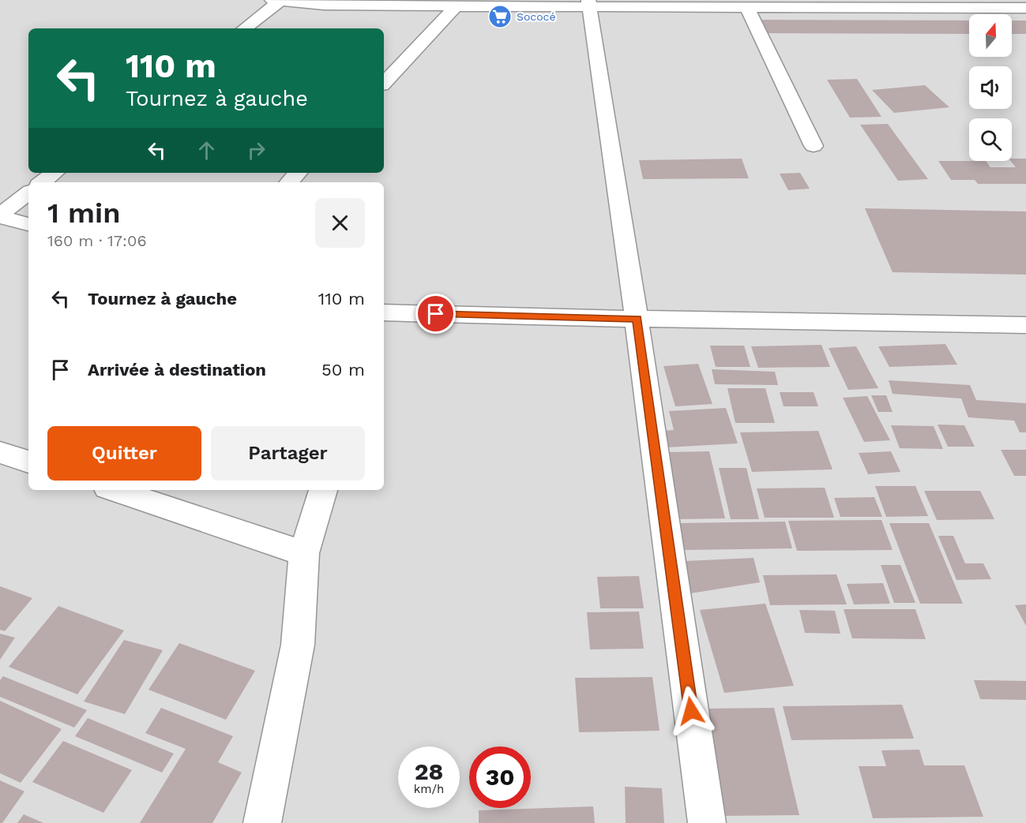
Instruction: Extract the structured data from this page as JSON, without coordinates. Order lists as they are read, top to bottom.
{
  "places": {
    "supermarket": ["Sococé"]
  },
  "north": "top",
  "page": {
    "turn": ["110 m", "Tournez à gauche"],
    "heading": ["1 min", "160 m · 17:06"],
    "list": [
      {
        "name": "Tournez à gauche",
        "value": "110 m"
      },
      {
        "name": "Arrivée à destination",
        "value": "50 m"
      }
    ],
    "buttons": ["Quitter", "Partager"],
    "speed": "28 km/h",
    "limit": "30"
  }
}
